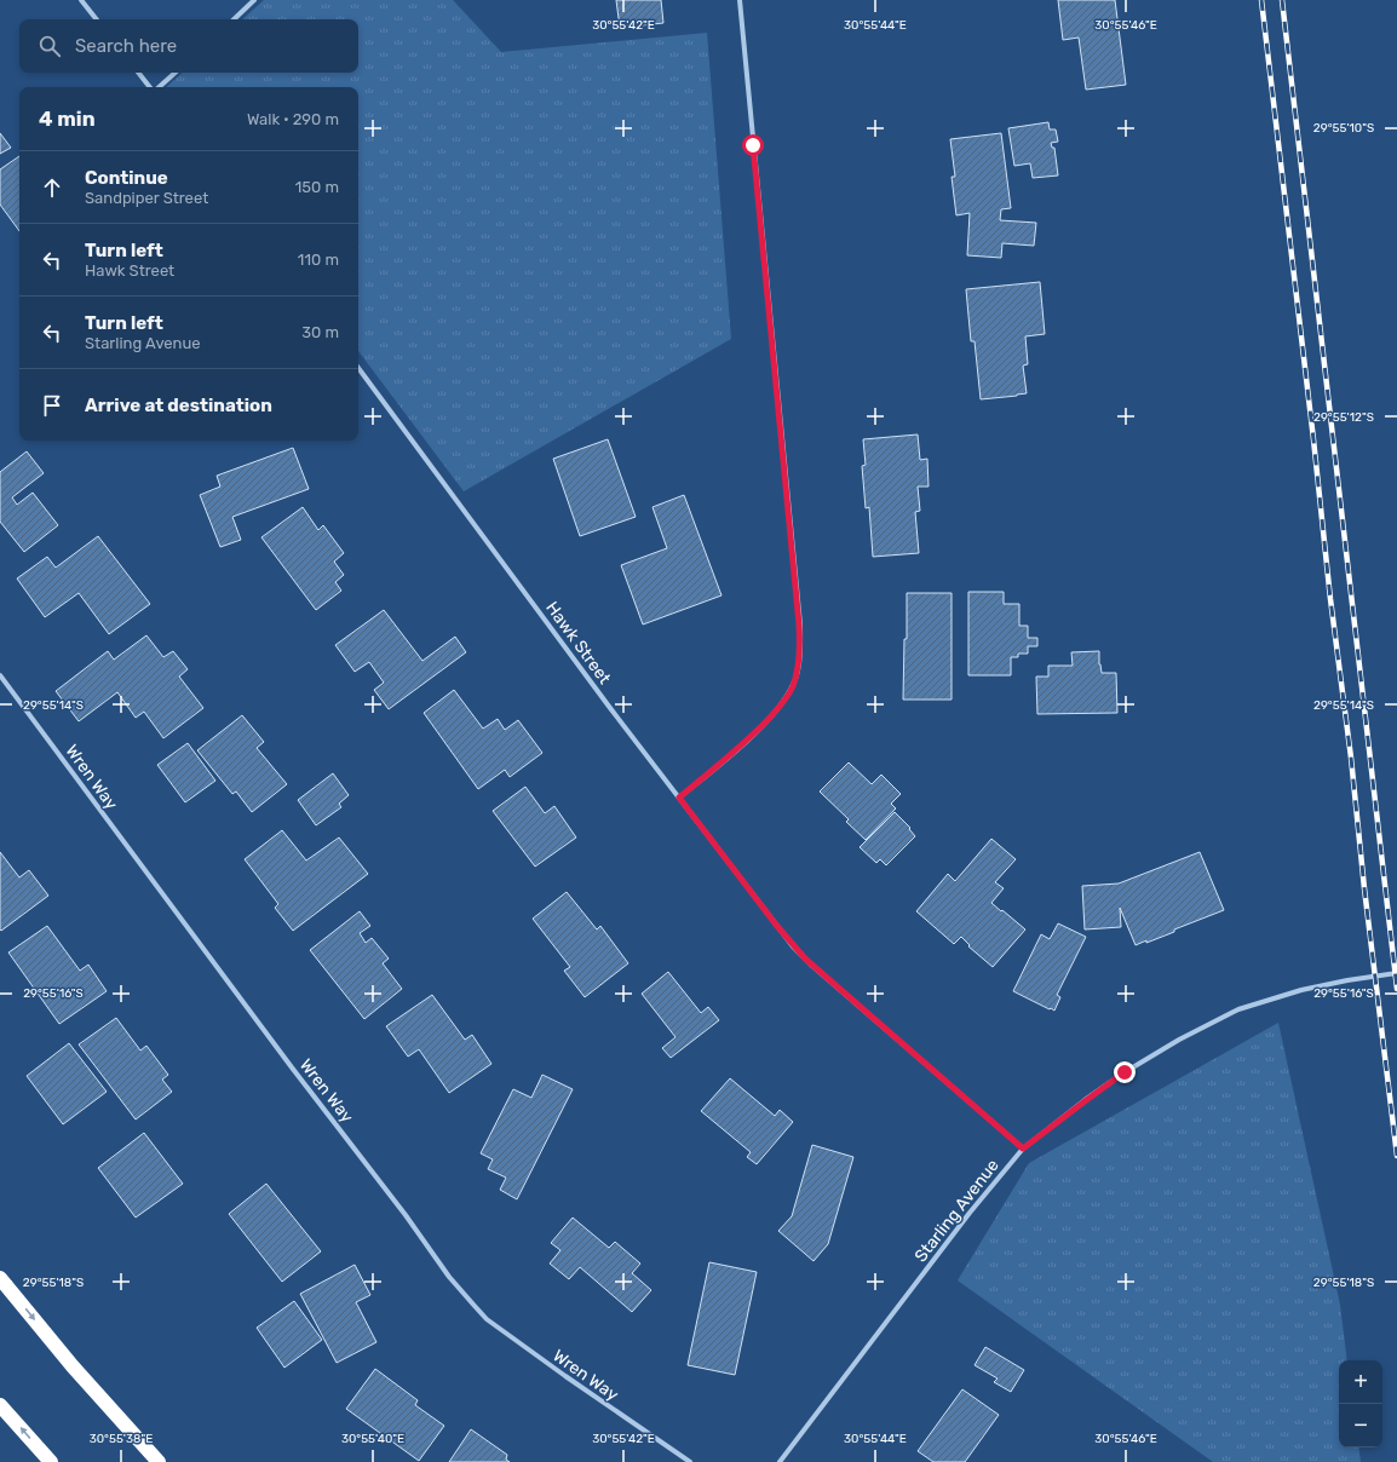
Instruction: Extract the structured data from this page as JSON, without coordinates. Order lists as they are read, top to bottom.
{
  "streets": {
    "street": ["Hawk Street", "Wren Way", "Starling Avenue"]
  },
  "crossings": [
    ["Hawk Street", "Starling Avenue"]
  ],
  "page": {
    "search": "Search here",
    "heading": ["4 min", "Walk · 290 m"],
    "list": [
      ["Continue", "Sandpiper Street", "150 m"],
      ["Turn left", "Hawk Street", "110 m"],
      ["Turn left", "Starling Avenue", "30 m"],
      "Arrive at destination"
    ],
    "map_buttons": ["+", "−"]
  },
  "coordinates": [
    "30°55'42\"E",
    "30°55'44\"E",
    "30°55'46\"E",
    "29°55'10\"S",
    "29°55'12\"S",
    "29°55'14\"S",
    "29°55'16\"S",
    "29°55'18\"S",
    "30°55'38\"E",
    "30°55'40\"E"
  ]
}
